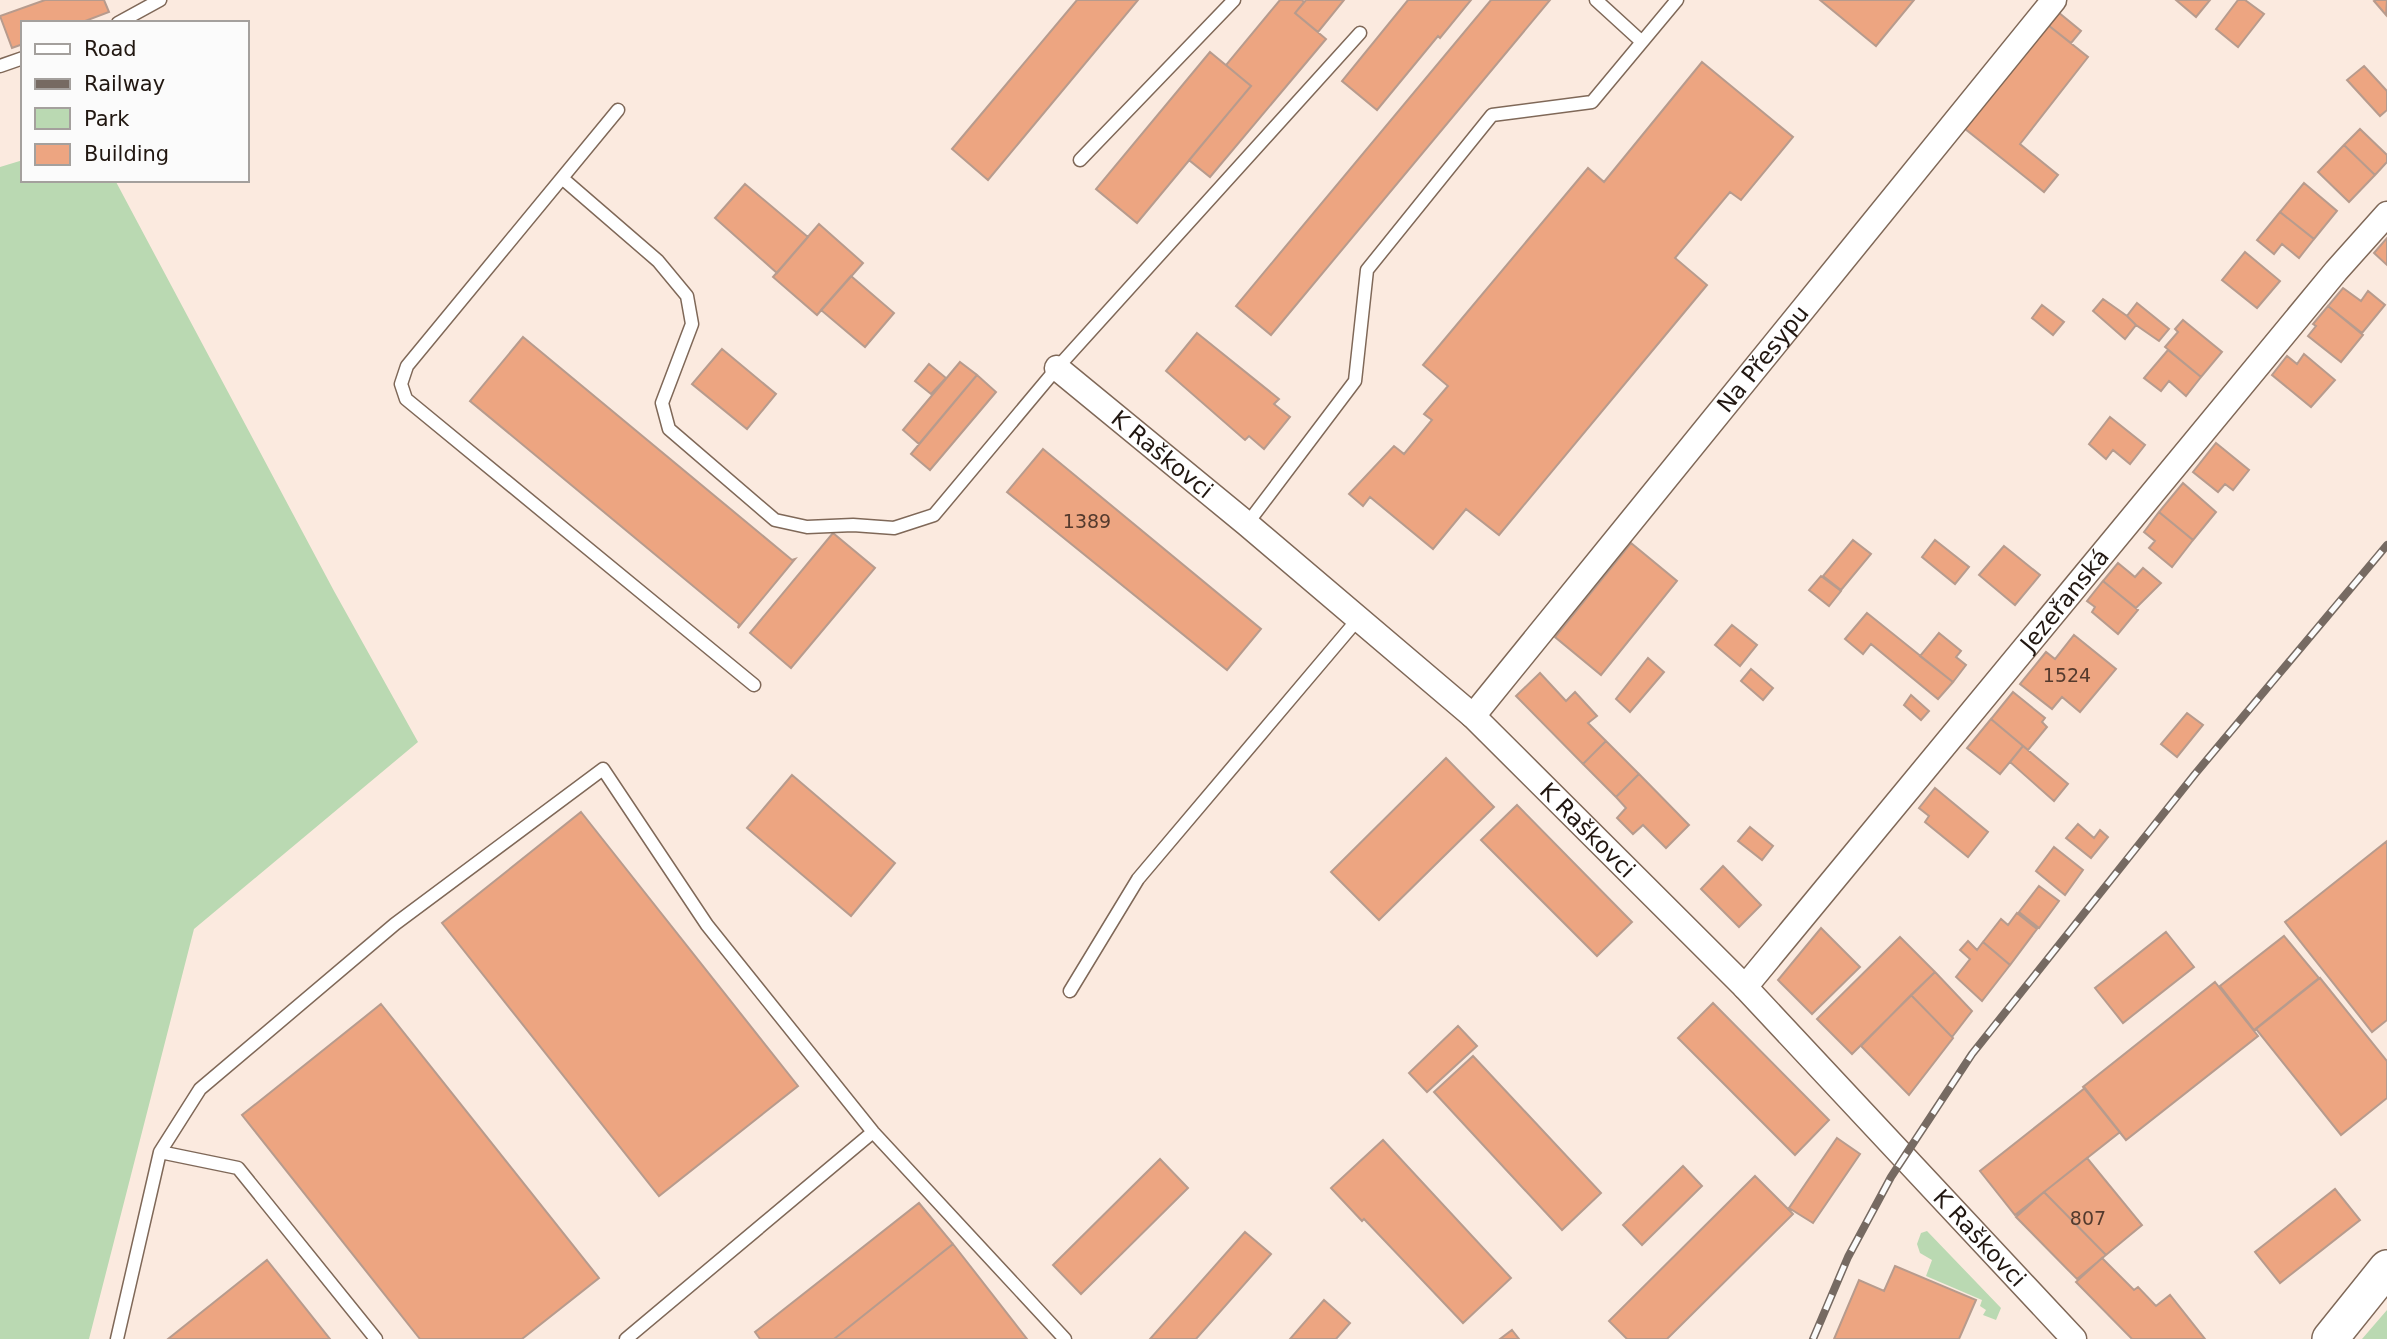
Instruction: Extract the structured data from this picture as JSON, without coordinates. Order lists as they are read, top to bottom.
{
  "streets": {
    "street": ["Na Přesypu", "K Raškovci", "Jezeřanská"]
  },
  "crossings": [
    ["Na Přesypu", "K Raškovci"],
    ["K Raškovci", "Jezeřanská"]
  ],
  "house_numbers": ["1389", "1524", "807"],
  "legend": [
    "Road",
    "Railway",
    "Park",
    "Building"
  ]
}
